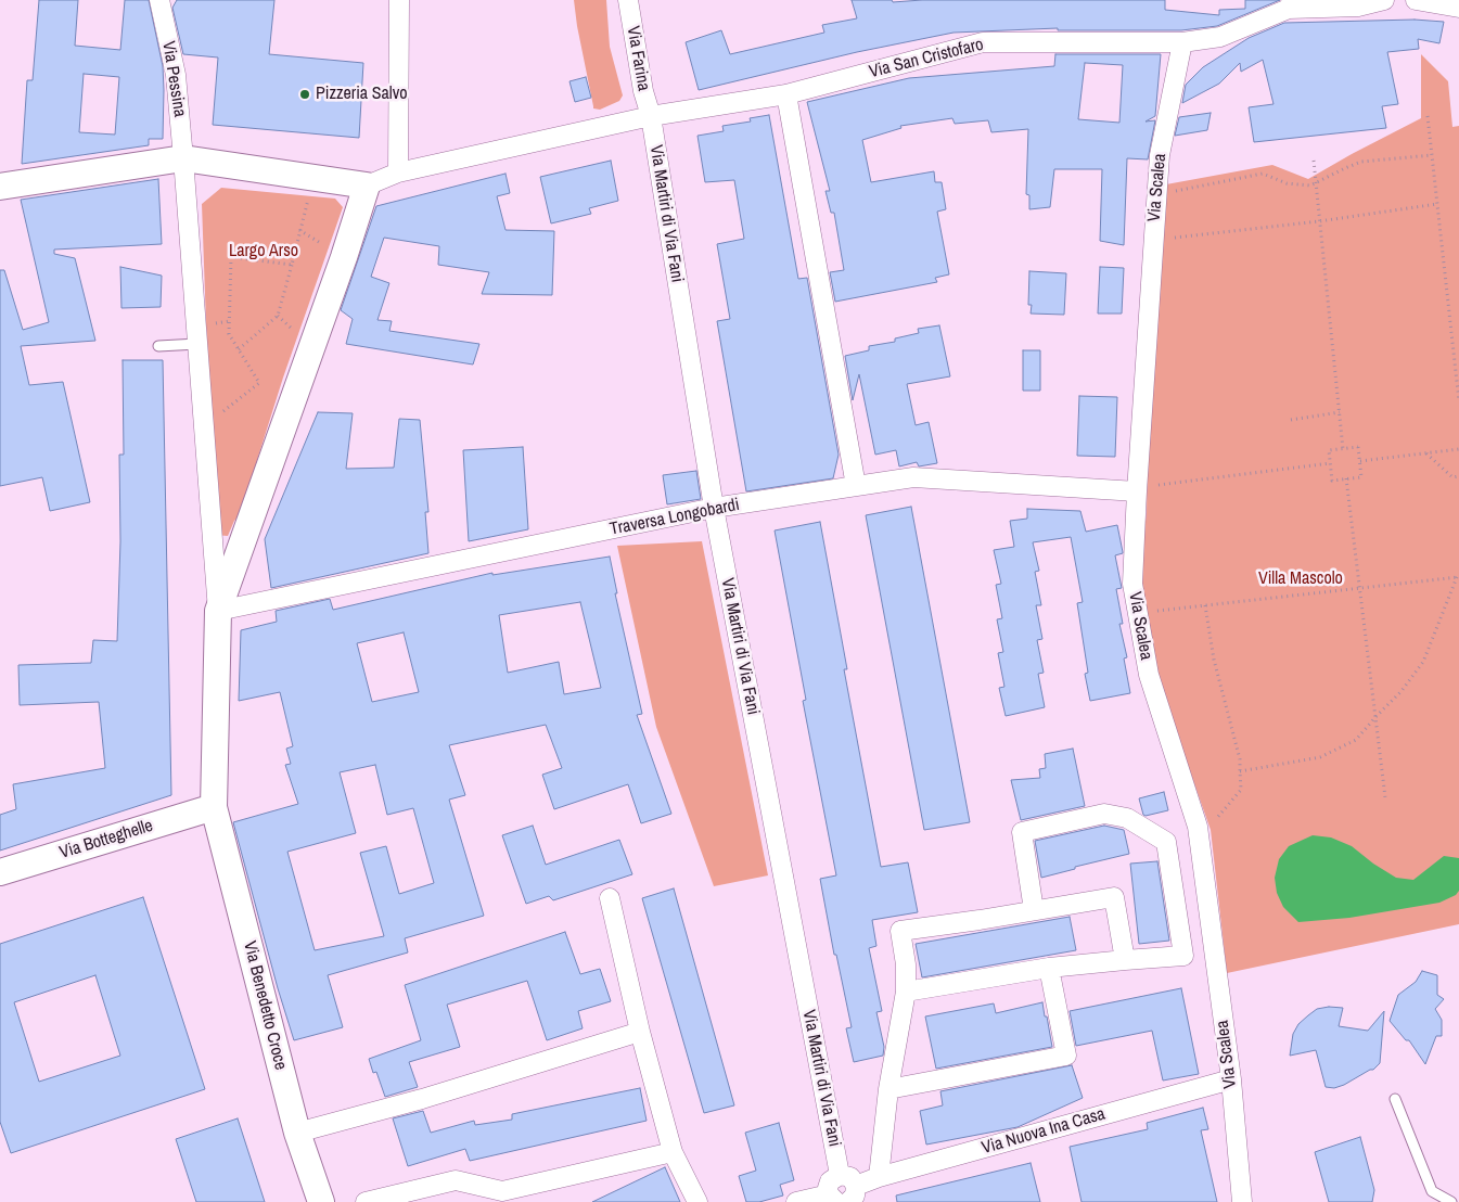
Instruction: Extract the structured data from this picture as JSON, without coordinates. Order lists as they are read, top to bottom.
{
  "streets": {
    "main road": ["Via Botteghelle", "Via Benedetto Croce"],
    "street": [
      "Via Farina",
      "Via San Cristofaro",
      "Via Pessina",
      "Via Scalea",
      "Via Martiri di Via Fani",
      "Traversa Longobardi",
      "Via Nuova Ina Casa"
    ]
  },
  "crossings": [
    ["Via Farina", "Via San Cristofaro"],
    ["Via Farina", "Via Martiri di Via Fani"],
    ["Via San Cristofaro", "Via Scalea"],
    ["Via San Cristofaro", "Via Martiri di Via Fani"],
    ["Via Scalea", "Traversa Longobardi"],
    ["Via Scalea", "Via Nuova Ina Casa"],
    ["Via Martiri di Via Fani", "Traversa Longobardi"],
    ["Traversa Longobardi", "Via Benedetto Croce"],
    ["Via Botteghelle", "Via Benedetto Croce"]
  ],
  "parks": ["Largo Arso", "Villa Mascolo"],
  "places": ["Pizzeria Salvo"]
}
